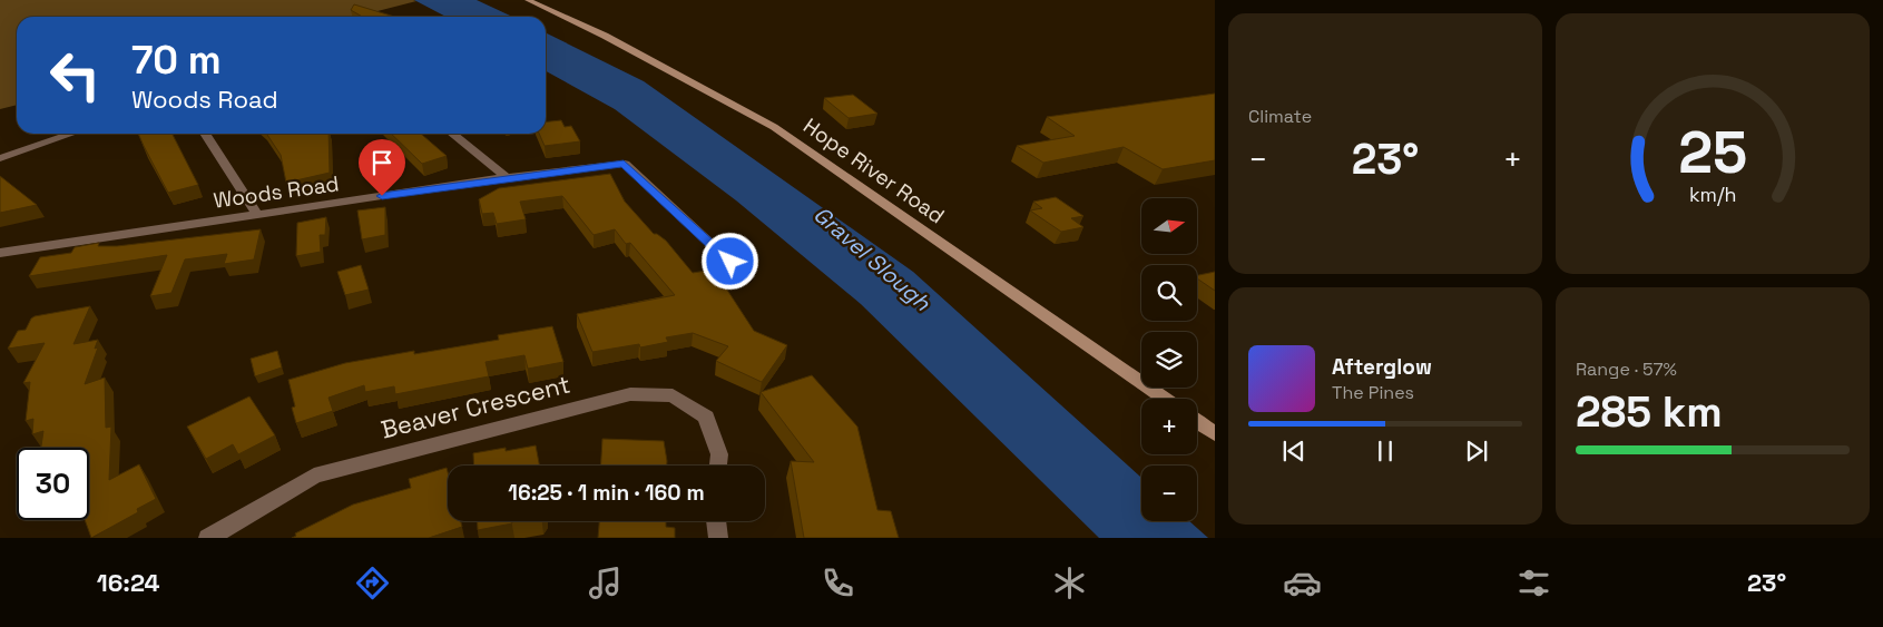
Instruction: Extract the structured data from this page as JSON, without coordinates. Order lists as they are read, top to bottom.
{
  "streets": {
    "street": ["Hope River Road", "Woods Road", "Beaver Crescent"]
  },
  "water": ["Gravel Slough"],
  "north": "right",
  "page": {
    "tile": [
      "Climate",
      ["Range · 57%", "285 km"]
    ],
    "turn": ["70 m", "Woods Road"],
    "heat": ["−", "23°", "+"],
    "map_buttons": ["+", "−"],
    "song": ["Afterglow", "The Pines"],
    "limit": "30",
    "trip": "16:25 · 1 min · 160 m",
    "tabs": ["16:24", "23°"],
    "gauge": ["25", "km/h"]
  }
}
